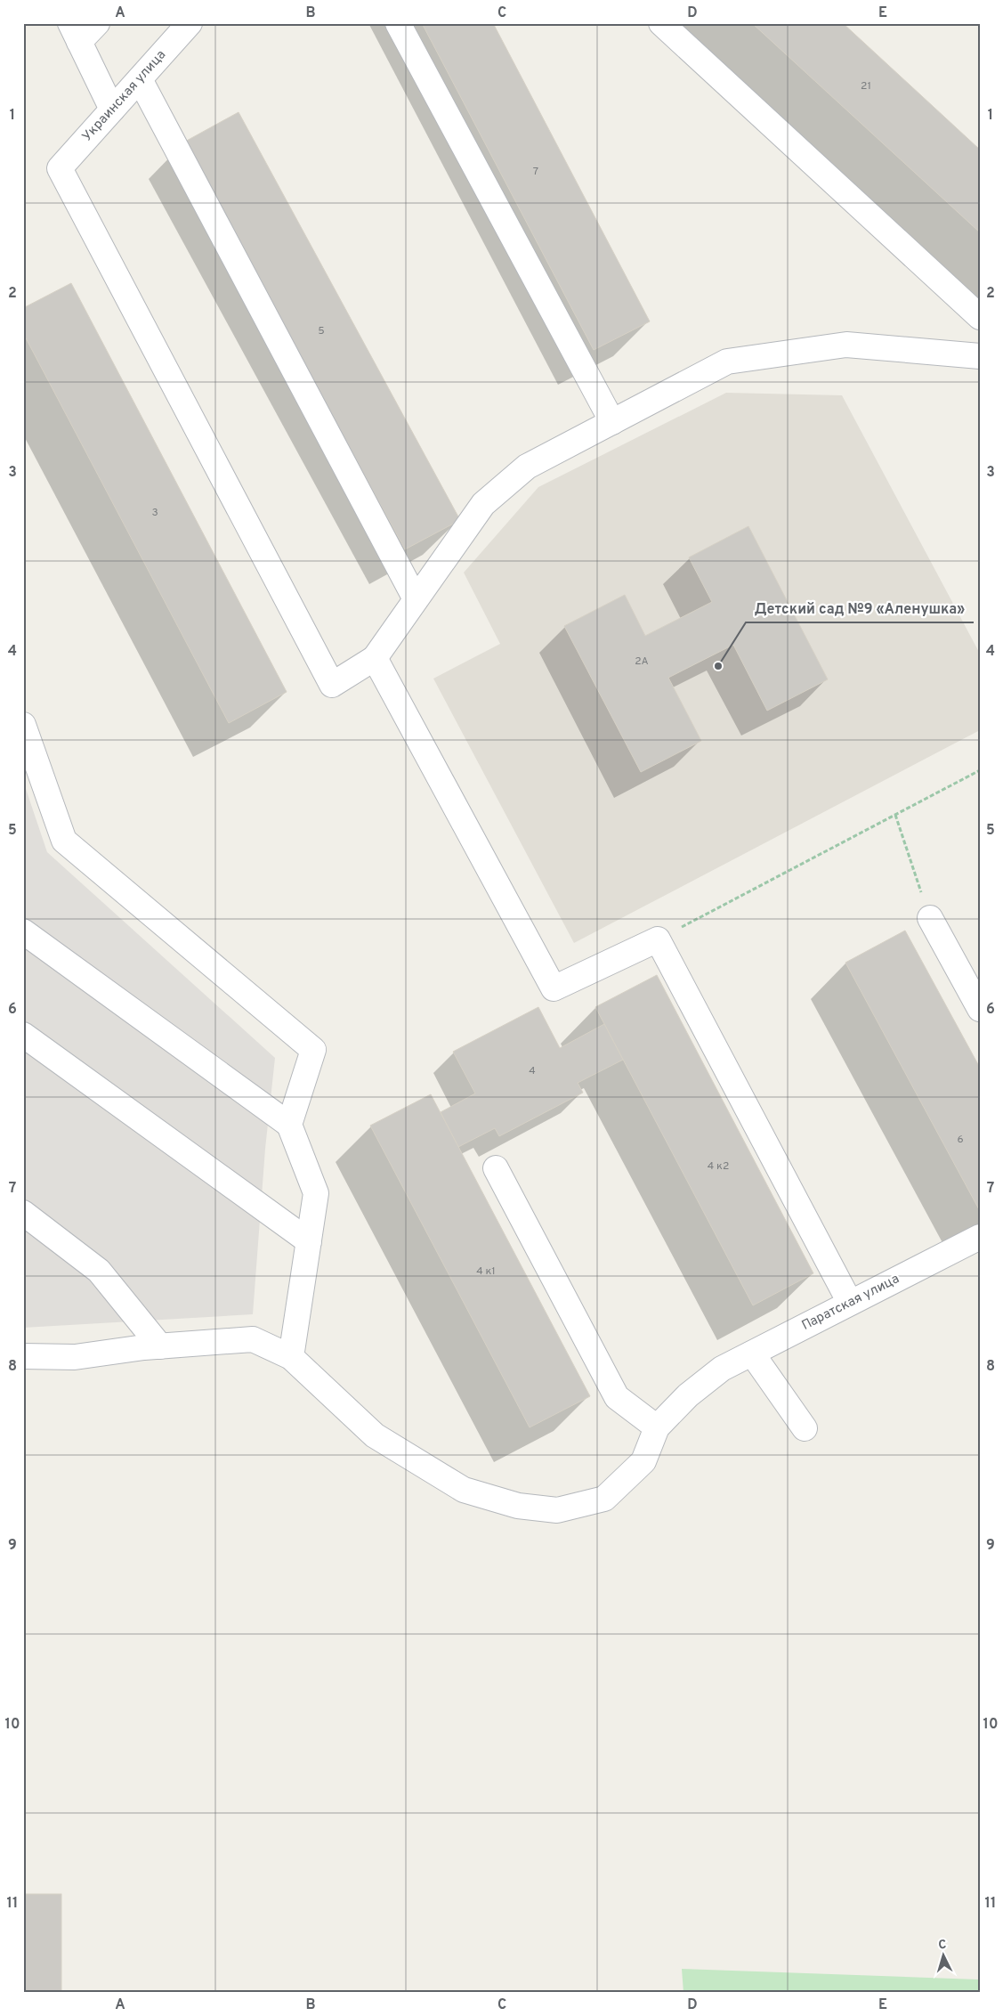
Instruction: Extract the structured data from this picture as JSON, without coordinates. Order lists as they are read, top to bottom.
{
  "streets": {
    "street": ["Украинская улица", "Паратская улица"]
  },
  "places": ["Детский сад №9 «Аленушка»"],
  "house_numbers": [
    "21",
    "7",
    "5",
    "3",
    "2А",
    "4",
    "6",
    "4 к2",
    "4 к1"
  ],
  "north": "top",
  "grid": {
    "columns": [
      "A",
      "B",
      "C",
      "D",
      "E"
    ],
    "rows": [
      "1",
      "2",
      "3",
      "4",
      "5",
      "6",
      "7",
      "8",
      "9",
      "10",
      "11"
    ]
  }
}
